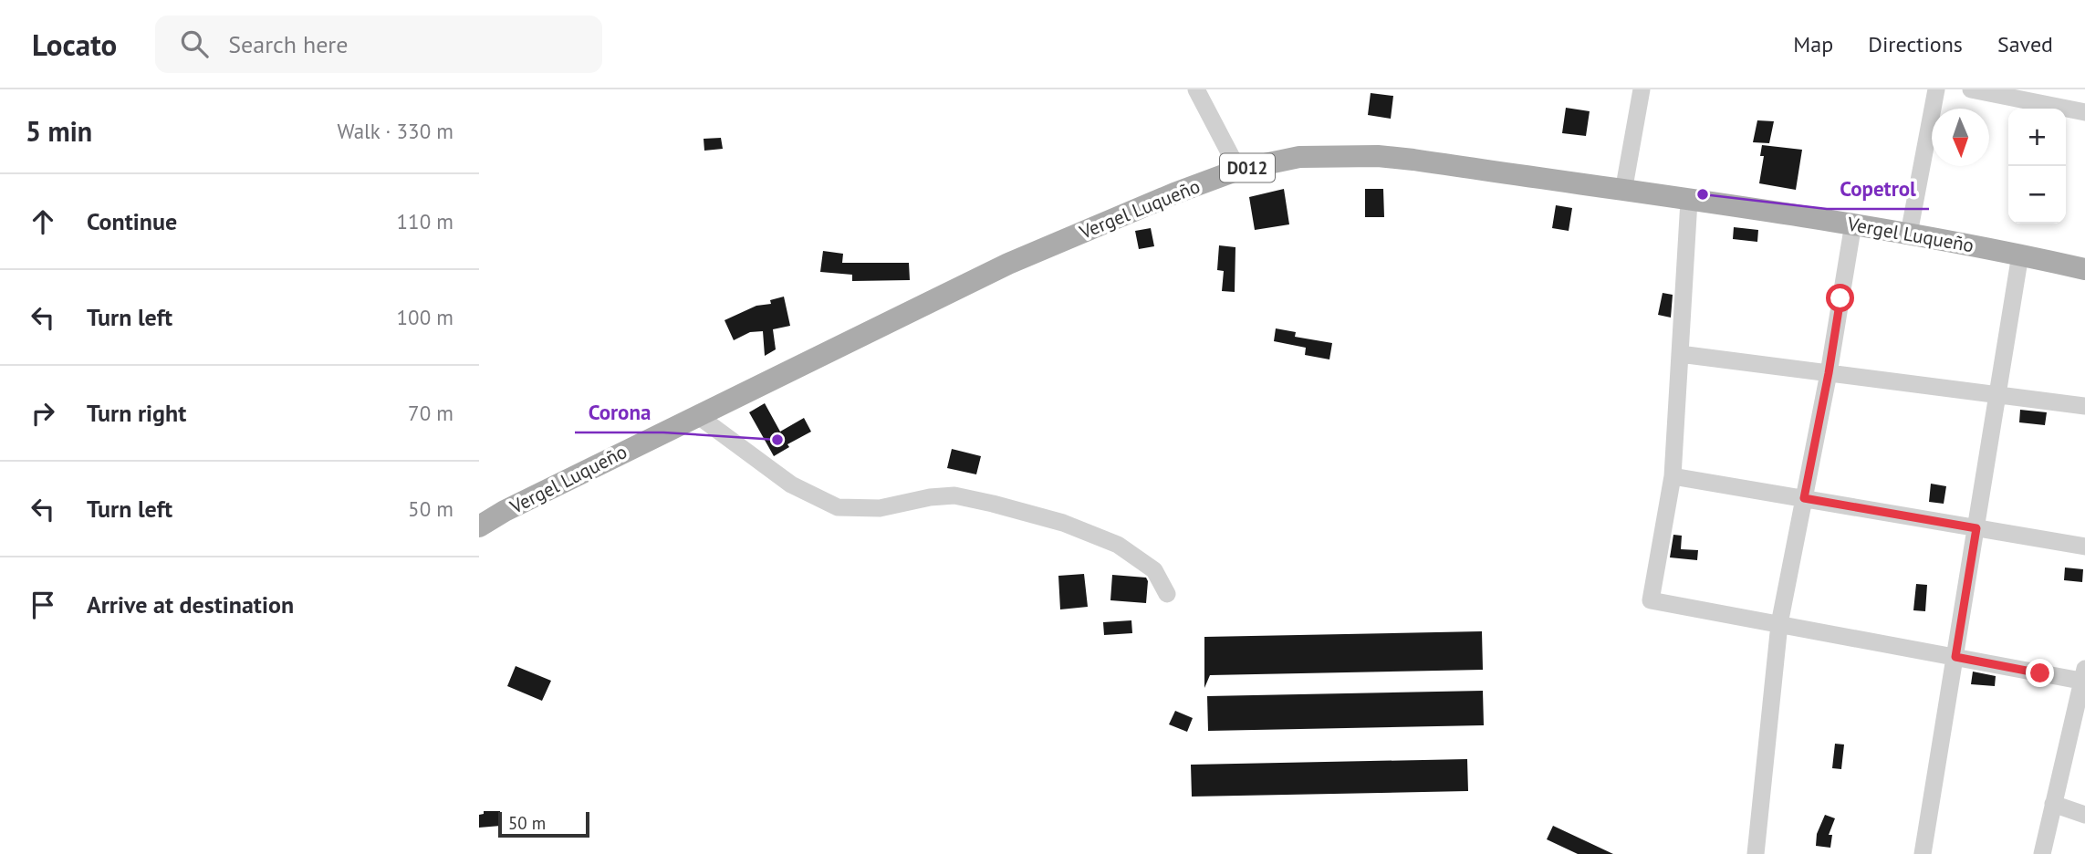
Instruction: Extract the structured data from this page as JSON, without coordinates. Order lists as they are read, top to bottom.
{
  "streets": {
    "main road": ["D012", "Vergel Luqueño"]
  },
  "places": ["Copetrol", "Corona"],
  "scale_bar": "50 m",
  "north": "bottom",
  "page": {
    "header": "Locato",
    "search": "Search here",
    "nav": ["Map", "Directions", "Saved"],
    "heading": ["5 min", "Walk · 330 m"],
    "map_buttons": ["+", "−"],
    "list": [
      ["Continue", "110 m"],
      ["Turn left", "100 m"],
      ["Turn right", "70 m"],
      ["Turn left", "50 m"],
      "Arrive at destination"
    ],
    "scale": "50 m"
  }
}
